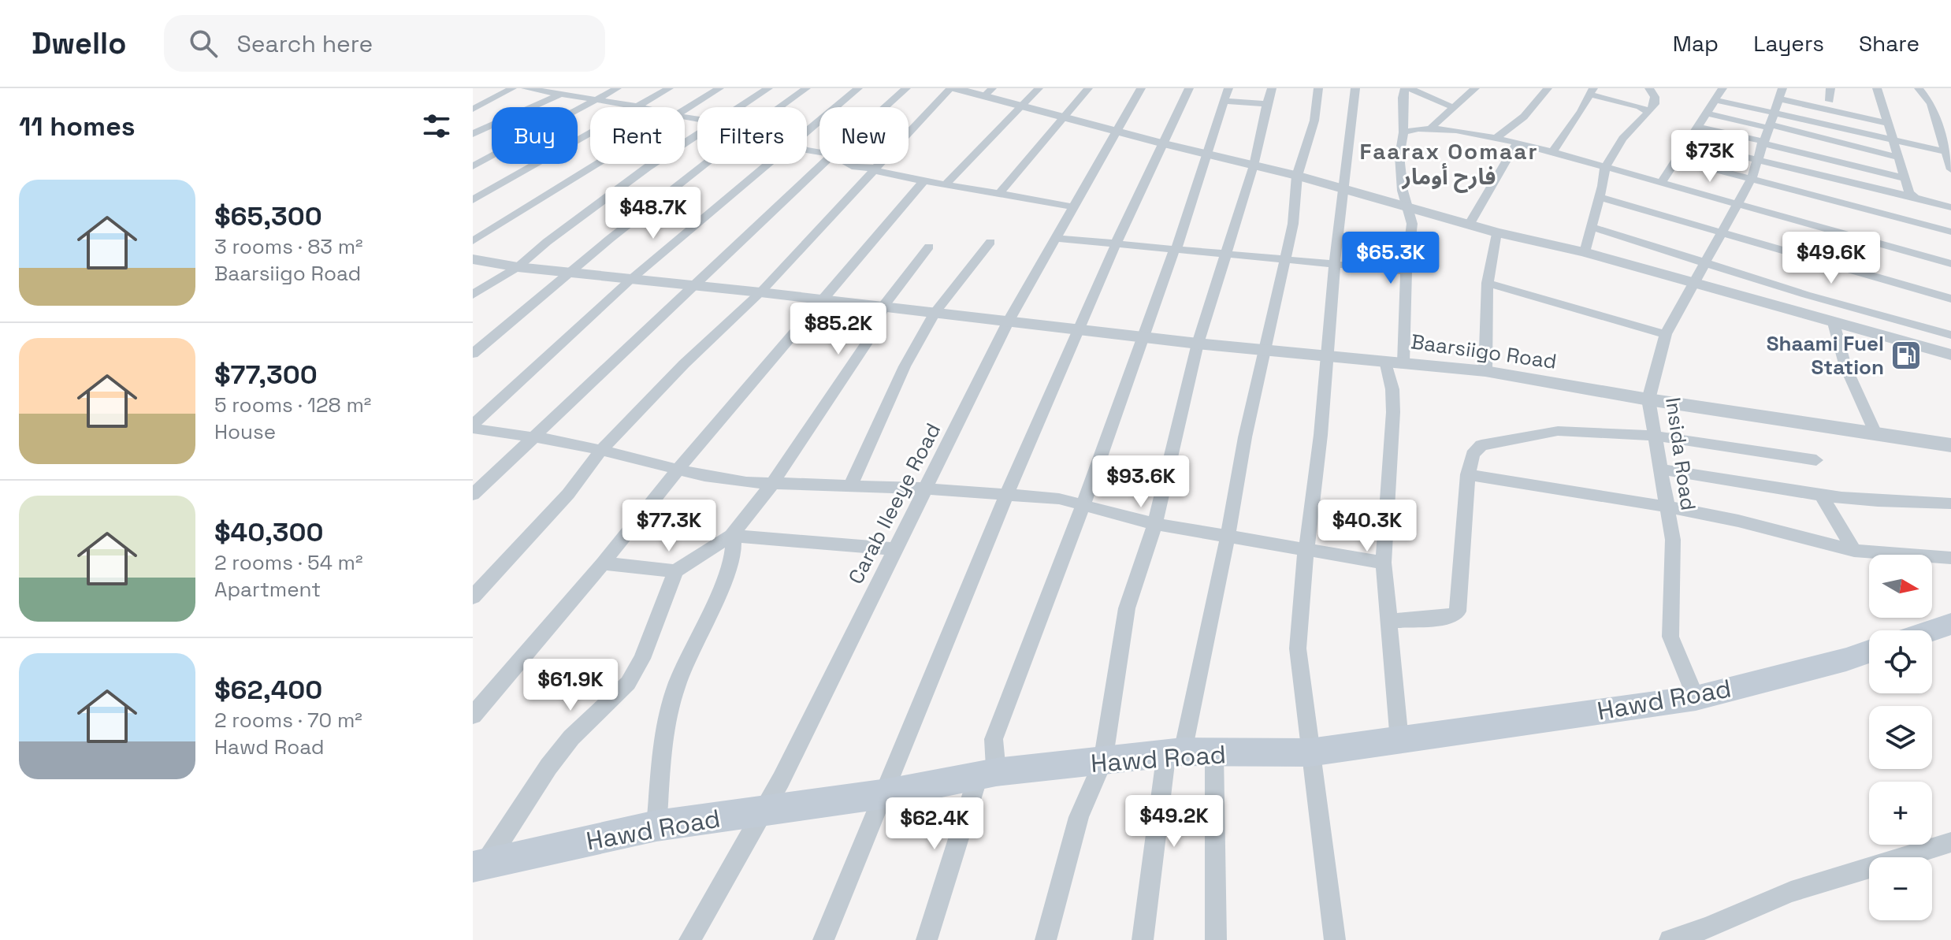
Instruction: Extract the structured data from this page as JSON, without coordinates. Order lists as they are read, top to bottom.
{
  "streets": {
    "main road": ["Hawd Road"],
    "street": ["Baarsiigo Road", "Insida Road", "Carab Ileeye Road"]
  },
  "crossings": [
    ["Baarsiigo Road", "Insida Road"],
    ["Baarsiigo Road", "Carab Ileeye Road"],
    ["Insida Road", "Hawd Road"],
    ["Carab Ileeye Road", "Hawd Road"]
  ],
  "districts": ["Faarax Oomaar فارح أومار"],
  "places": {
    "fuel station": ["Shaami Fuel Station"]
  },
  "north": "right",
  "page": {
    "header": "Dwello",
    "search": "Search here",
    "nav": ["Map", "Layers", "Share"],
    "heading": "11 homes",
    "chip": [
      "Buy",
      "Rent",
      "Filters",
      "New"
    ],
    "price": [
      "$73K",
      "$48.7K",
      "$65.3K",
      "$49.6K",
      "$85.2K",
      "$93.6K",
      "$77.3K",
      "$40.3K",
      "$61.9K",
      "$49.2K",
      "$62.4K"
    ],
    "list": [
      {
        "name": "$65,300",
        "note": "3 rooms · 83 m² · Baarsiigo Road"
      },
      {
        "name": "$77,300",
        "note": "5 rooms · 128 m² · House"
      },
      {
        "name": "$40,300",
        "note": "2 rooms · 54 m² · Apartment"
      },
      {
        "name": "$62,400",
        "note": "2 rooms · 70 m² · Hawd Road"
      }
    ],
    "map_buttons": ["+", "−"]
  }
}
